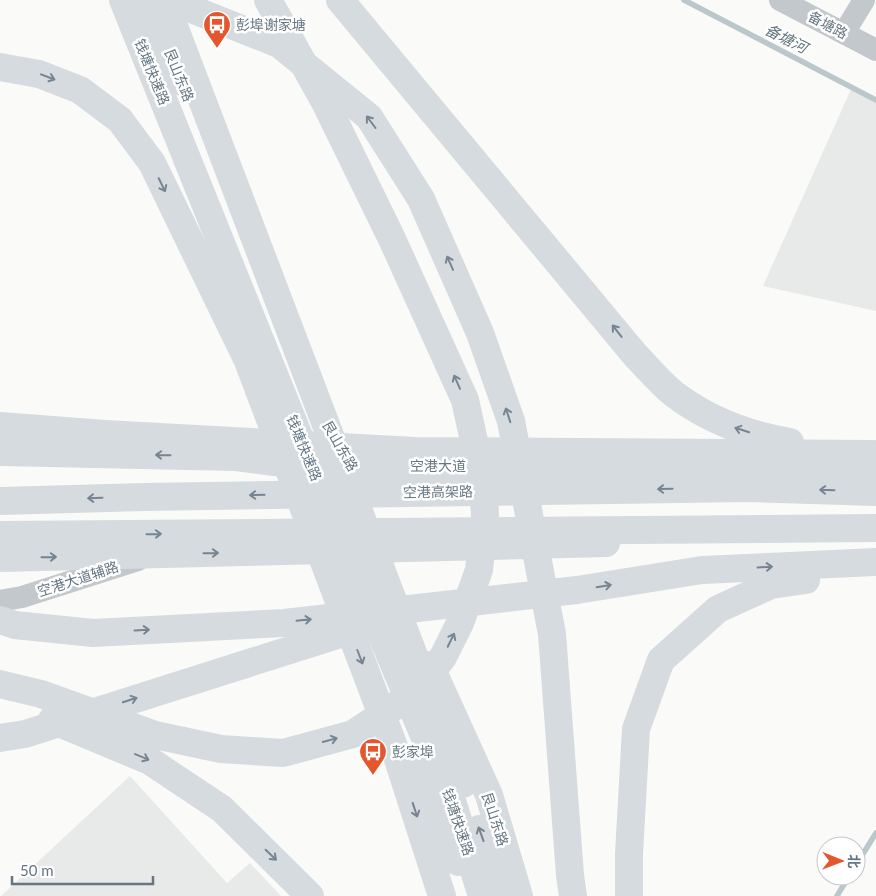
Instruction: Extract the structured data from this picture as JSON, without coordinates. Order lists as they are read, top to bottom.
{
  "streets": {
    "main road": [
      "钱塘快速路",
      "艮山东路",
      "空港大道",
      "空港高架路"
    ],
    "street": ["备塘路", "空港大道辅路"]
  },
  "crossings": [
    ["艮山东路", "空港大道"]
  ],
  "water": ["备塘河"],
  "places": {
    "bus stop": ["彭埠谢家塘", "彭家埠"]
  },
  "scale_bar": "50 m",
  "north": "right"
}
